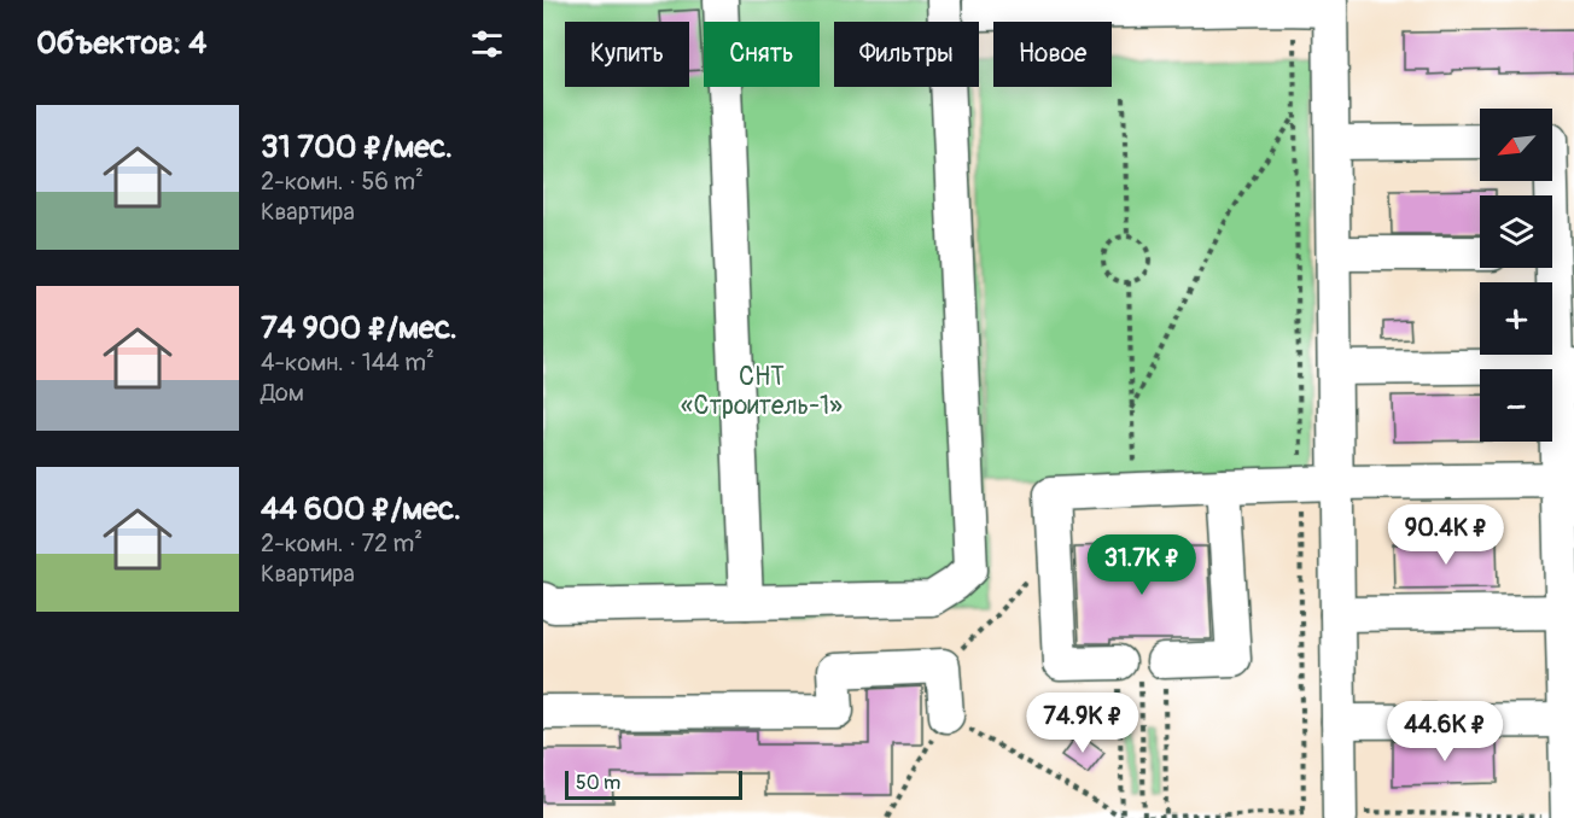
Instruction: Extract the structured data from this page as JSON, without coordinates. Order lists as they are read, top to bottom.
{
  "parks": ["СНТ «Строитель-1»"],
  "scale_bar": "50 m",
  "north": "bottom left",
  "page": {
    "heading": "Объектов: 4",
    "chip": [
      "Купить",
      "Снять",
      "Фильтры",
      "Новое"
    ],
    "list": [
      {
        "name": "31 700 ₽/мес.",
        "note": "2-комн. · 56 m² · Квартира"
      },
      {
        "name": "74 900 ₽/мес.",
        "note": "4-комн. · 144 m² · Дом"
      },
      {
        "name": "44 600 ₽/мес.",
        "note": "2-комн. · 72 m² · Квартира"
      }
    ],
    "map_buttons": ["+", "−"],
    "price": [
      "90.4K ₽",
      "31.7K ₽",
      "74.9K ₽",
      "44.6K ₽"
    ],
    "scale": "50 m"
  }
}
